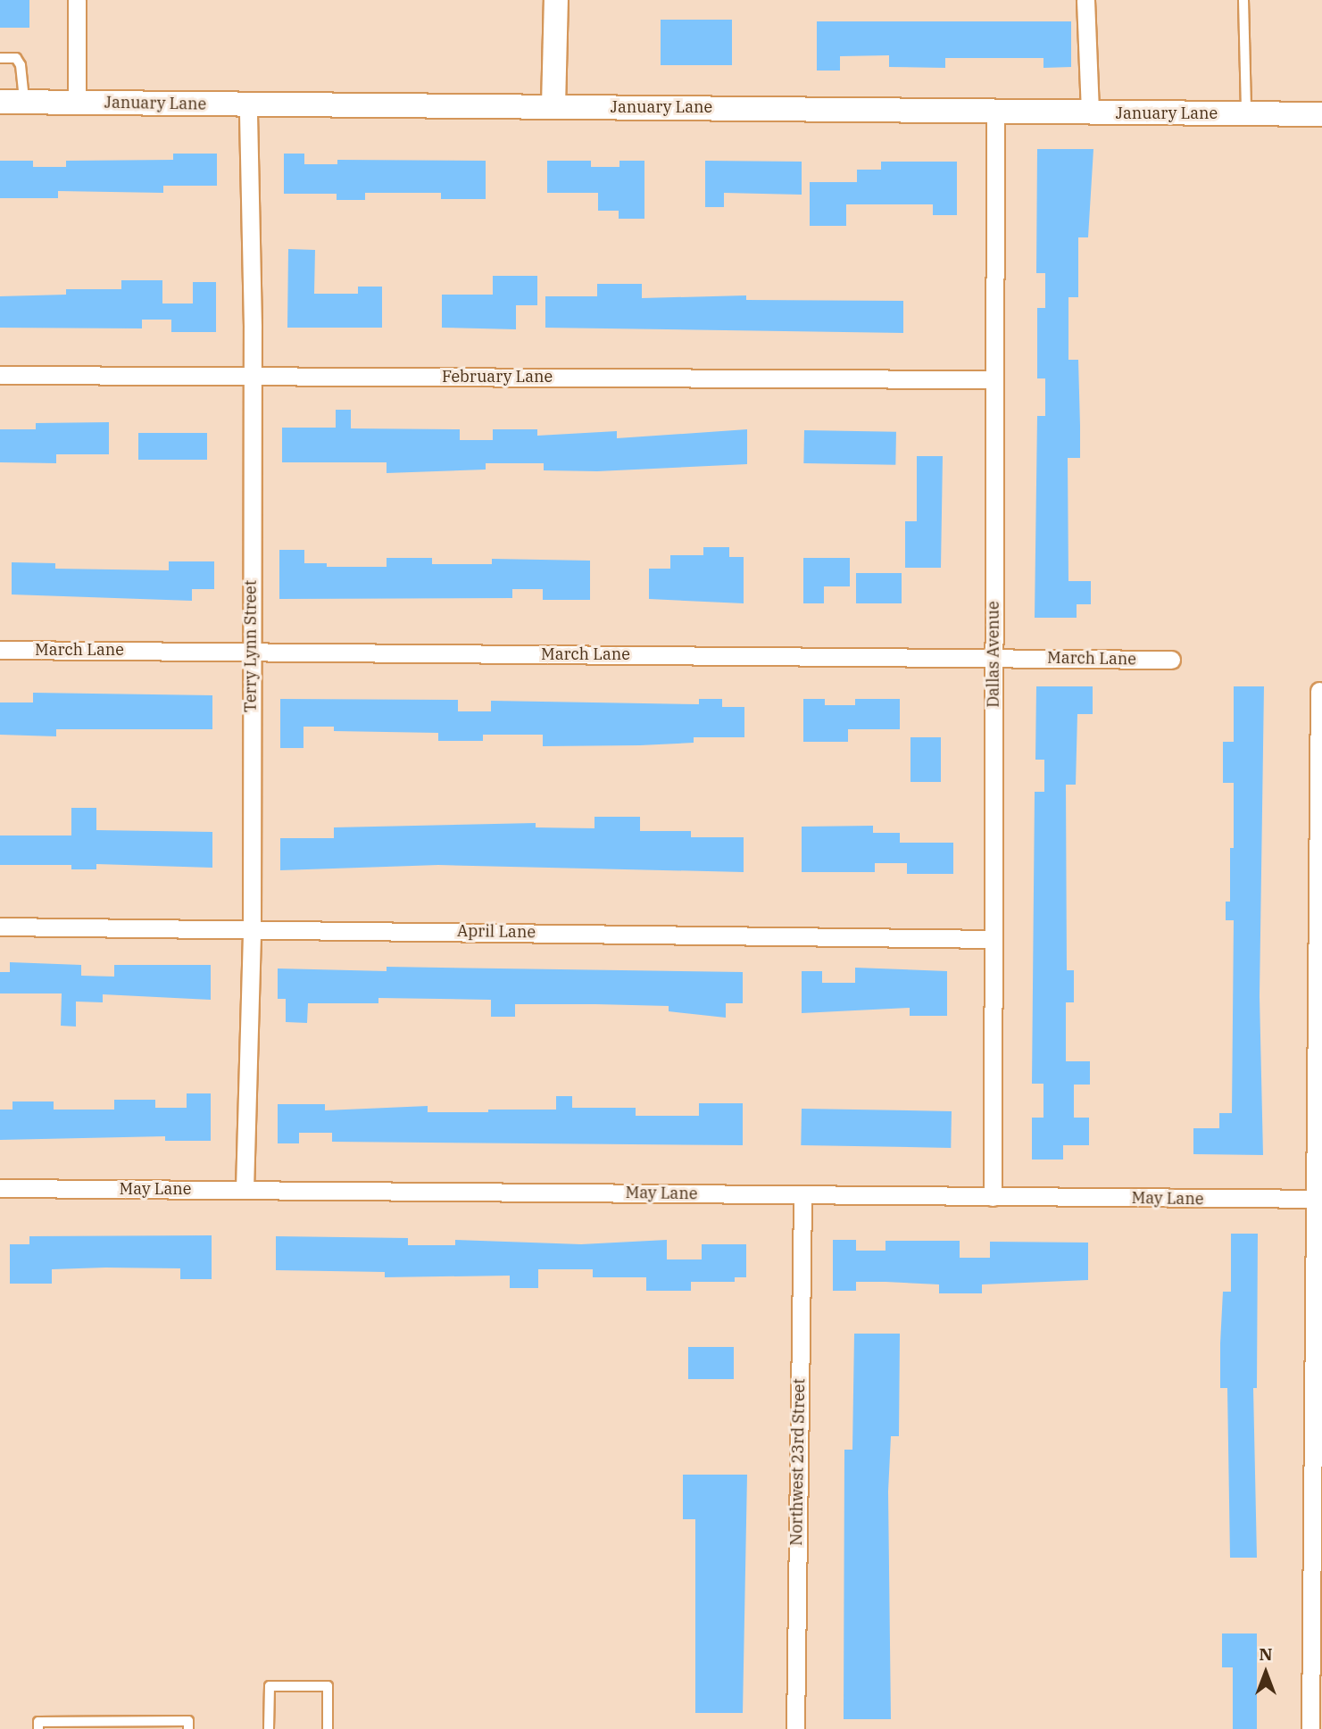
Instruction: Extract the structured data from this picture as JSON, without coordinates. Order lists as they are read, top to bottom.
{
  "streets": {
    "street": [
      "January Lane",
      "February Lane",
      "Terry Lynn Street",
      "March Lane",
      "Dallas Avenue",
      "April Lane",
      "May Lane",
      "Northwest 23rd Street"
    ]
  },
  "crossings": [
    ["January Lane", "Terry Lynn Street"],
    ["January Lane", "Dallas Avenue"],
    ["February Lane", "Terry Lynn Street"],
    ["February Lane", "Dallas Avenue"],
    ["Terry Lynn Street", "March Lane"],
    ["Terry Lynn Street", "April Lane"],
    ["Terry Lynn Street", "May Lane"],
    ["March Lane", "Dallas Avenue"],
    ["Dallas Avenue", "April Lane"],
    ["Dallas Avenue", "May Lane"],
    ["May Lane", "Northwest 23rd Street"]
  ],
  "north": "top"
}
